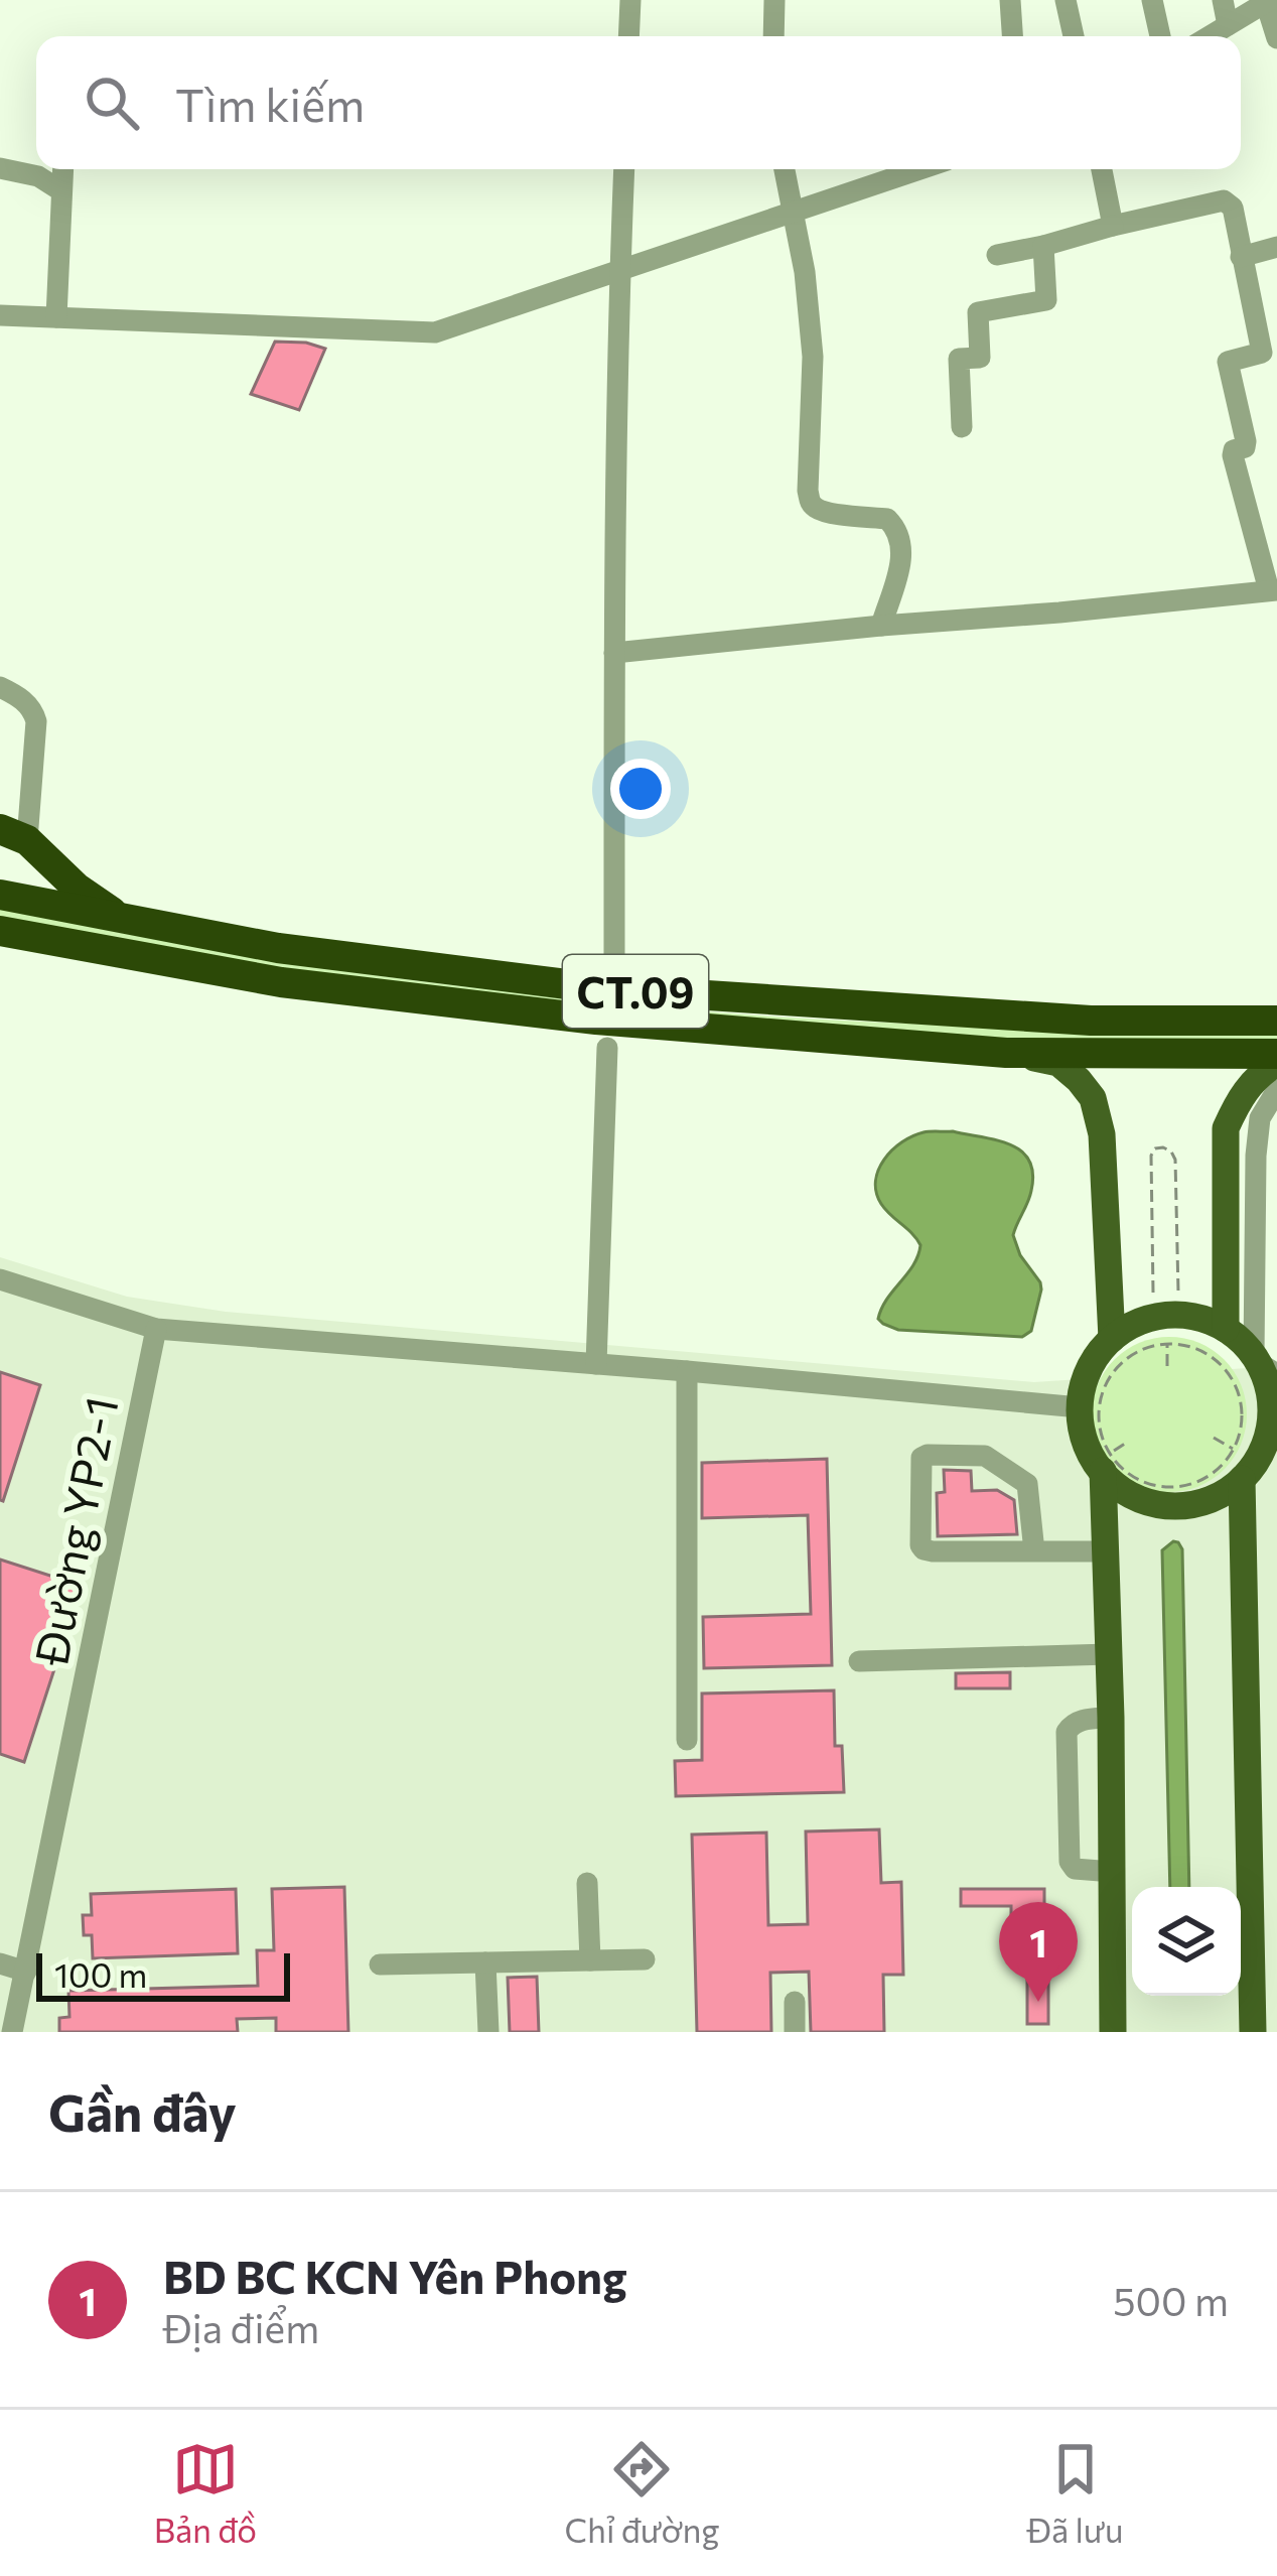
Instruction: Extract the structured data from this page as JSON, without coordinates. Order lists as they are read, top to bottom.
{
  "streets": {
    "highway": ["CT.09"],
    "street": ["Đường YP2-1"]
  },
  "scale_bar": "100 m",
  "page": {
    "search": "Tìm kiếm",
    "pins": "1",
    "scale": "100 m",
    "heading": "Gần đây",
    "list": [
      {
        "mark": "1",
        "name": "BD BC KCN Yên Phong",
        "note": "Địa điểm",
        "value": "500 m"
      }
    ],
    "nav": ["Bản đồ", "Chỉ đường", "Đã lưu"]
  }
}
